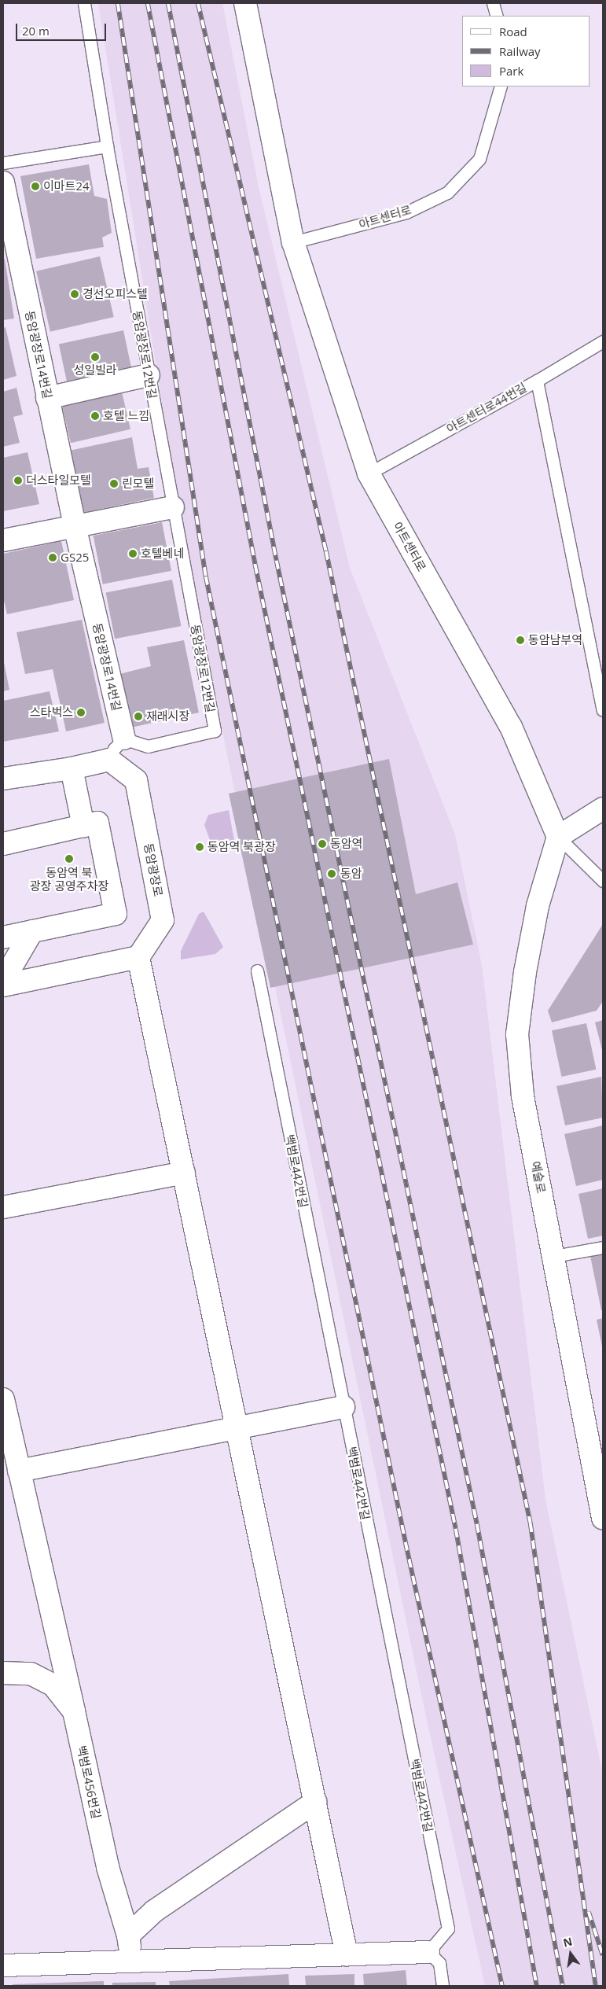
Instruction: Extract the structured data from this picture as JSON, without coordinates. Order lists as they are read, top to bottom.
{
  "streets": {
    "street": [
      "아트센터로",
      "동암광장로14번길",
      "동암광장로",
      "예술로",
      "백범로456번길"
    ],
    "lane": ["동암광장로12번길", "아트센터로44번길", "백범로442번길"]
  },
  "crossings": [
    ["아트센터로", "아트센터로44번길"],
    ["아트센터로", "예술로"],
    ["동암광장로14번길", "동암광장로12번길"]
  ],
  "places": [
    "이마트24",
    "경선오피스텔",
    "성일빌라",
    "호텔 느낌",
    "더스타일모텔",
    "린모텔",
    "호텔베네",
    "GS25",
    "동암남부역",
    "스타벅스",
    "재래시장",
    "동암역",
    "동암역 북광장",
    "동암역 북 광장 공영주차장",
    "동암"
  ],
  "legend": ["Road", "Railway", "Park"],
  "scale_bar": "20 m",
  "north": "top"
}
